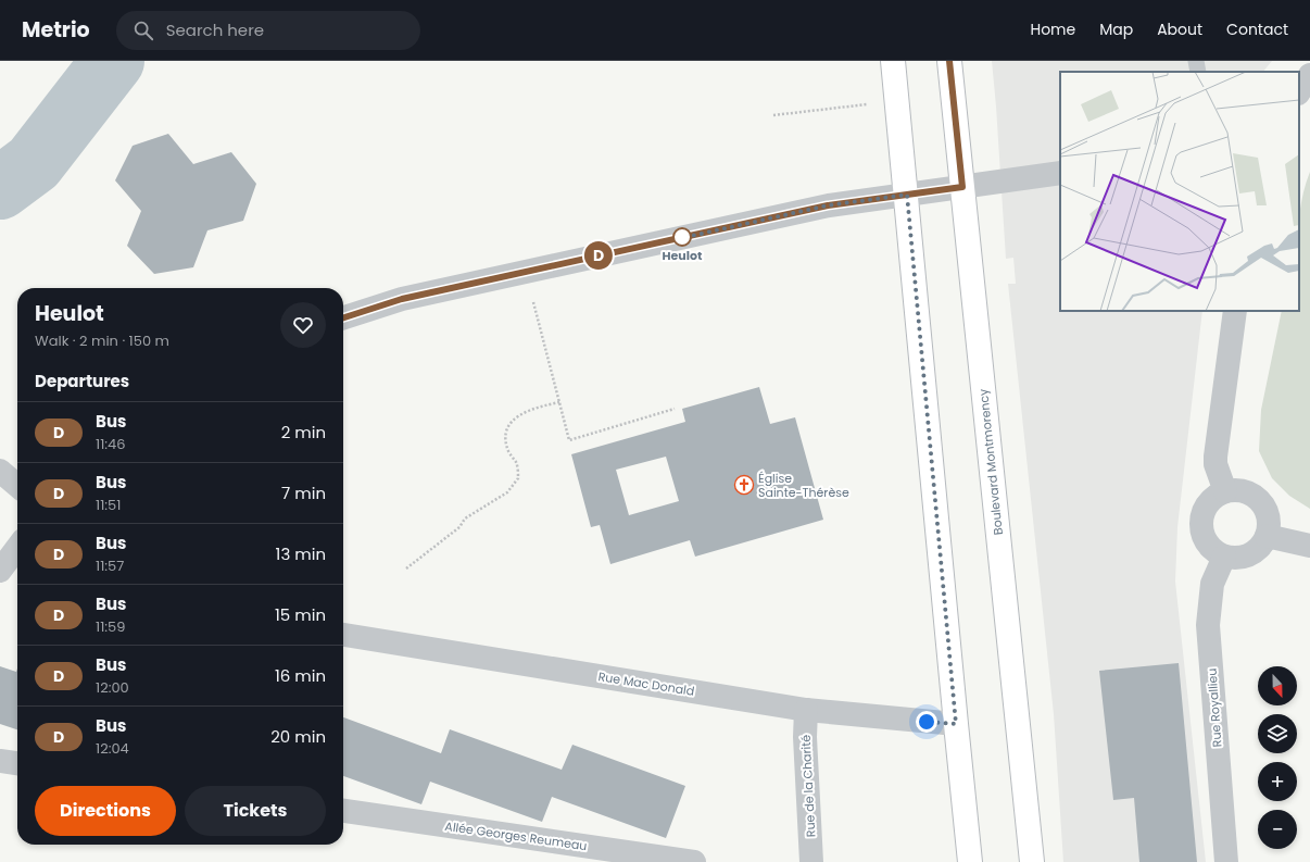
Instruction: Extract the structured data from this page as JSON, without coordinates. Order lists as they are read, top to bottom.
{
  "streets": {
    "main road": ["Boulevard Montmorency"],
    "street": [
      "Rue Mac Donald",
      "Rue Royallieu",
      "Rue de la Charité",
      "Allée Georges Reumeau"
    ]
  },
  "crossings": [
    ["Rue Mac Donald", "Rue de la Charité"]
  ],
  "places": {
    "other": ["Heulot"],
    "church": ["Église Sainte-Thérèse"]
  },
  "lines": ["bus line D"],
  "north": "bottom",
  "page": {
    "header": "Metrio",
    "search": "Search here",
    "nav": [
      "Home",
      "Map",
      "About",
      "Contact"
    ],
    "on_map": "D",
    "heading": [
      ["Heulot", "Walk · 2 min · 150 m"],
      "Departures"
    ],
    "list": [
      {
        "mark": "D",
        "name": "Bus",
        "note": "11:46",
        "value": "2 min"
      },
      {
        "mark": "D",
        "name": "Bus",
        "note": "11:51",
        "value": "7 min"
      },
      {
        "mark": "D",
        "name": "Bus",
        "note": "11:57",
        "value": "13 min"
      },
      {
        "mark": "D",
        "name": "Bus",
        "note": "11:59",
        "value": "15 min"
      },
      {
        "mark": "D",
        "name": "Bus",
        "note": "12:00",
        "value": "16 min"
      },
      {
        "mark": "D",
        "name": "Bus",
        "note": "12:04",
        "value": "20 min"
      }
    ],
    "map_buttons": ["+", "−"],
    "buttons": ["Directions", "Tickets"]
  }
}
